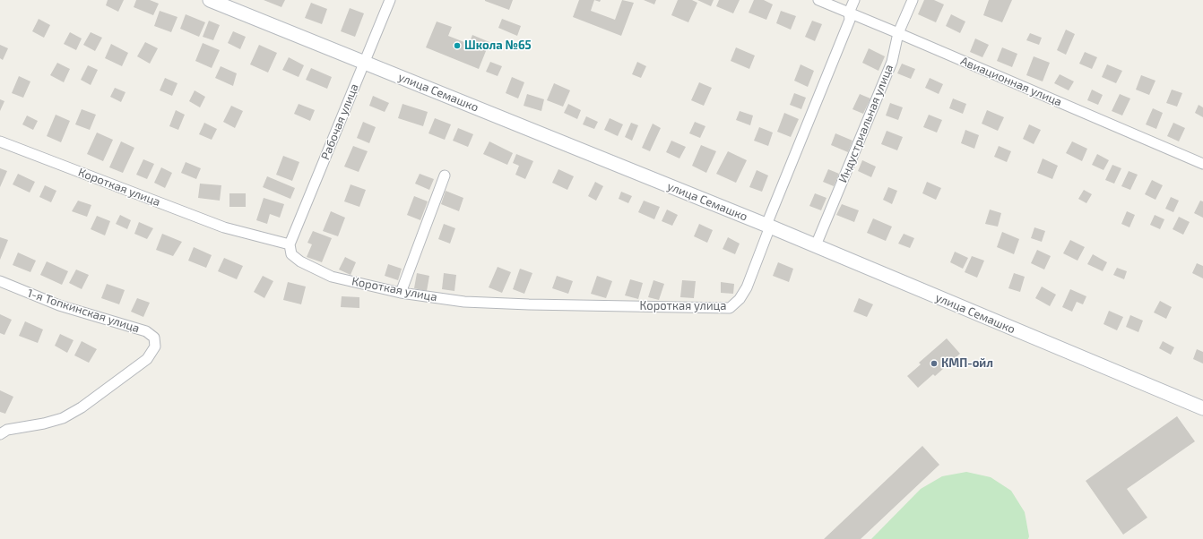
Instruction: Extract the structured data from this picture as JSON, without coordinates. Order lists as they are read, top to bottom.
{
  "streets": {
    "main road": ["улица Семашко"],
    "street": [
      "Авиационная улица",
      "Рабочая улица",
      "Индустриальная улица",
      "Короткая улица",
      "1-я Топкинская улица"
    ]
  },
  "crossings": [
    ["Авиационная улица", "Индустриальная улица"],
    ["улица Семашко", "Рабочая улица"],
    ["улица Семашко", "Индустриальная улица"],
    ["улица Семашко", "Короткая улица"],
    ["Рабочая улица", "Короткая улица"]
  ],
  "places": ["Школа №65", "КМП-ойл"]
}
